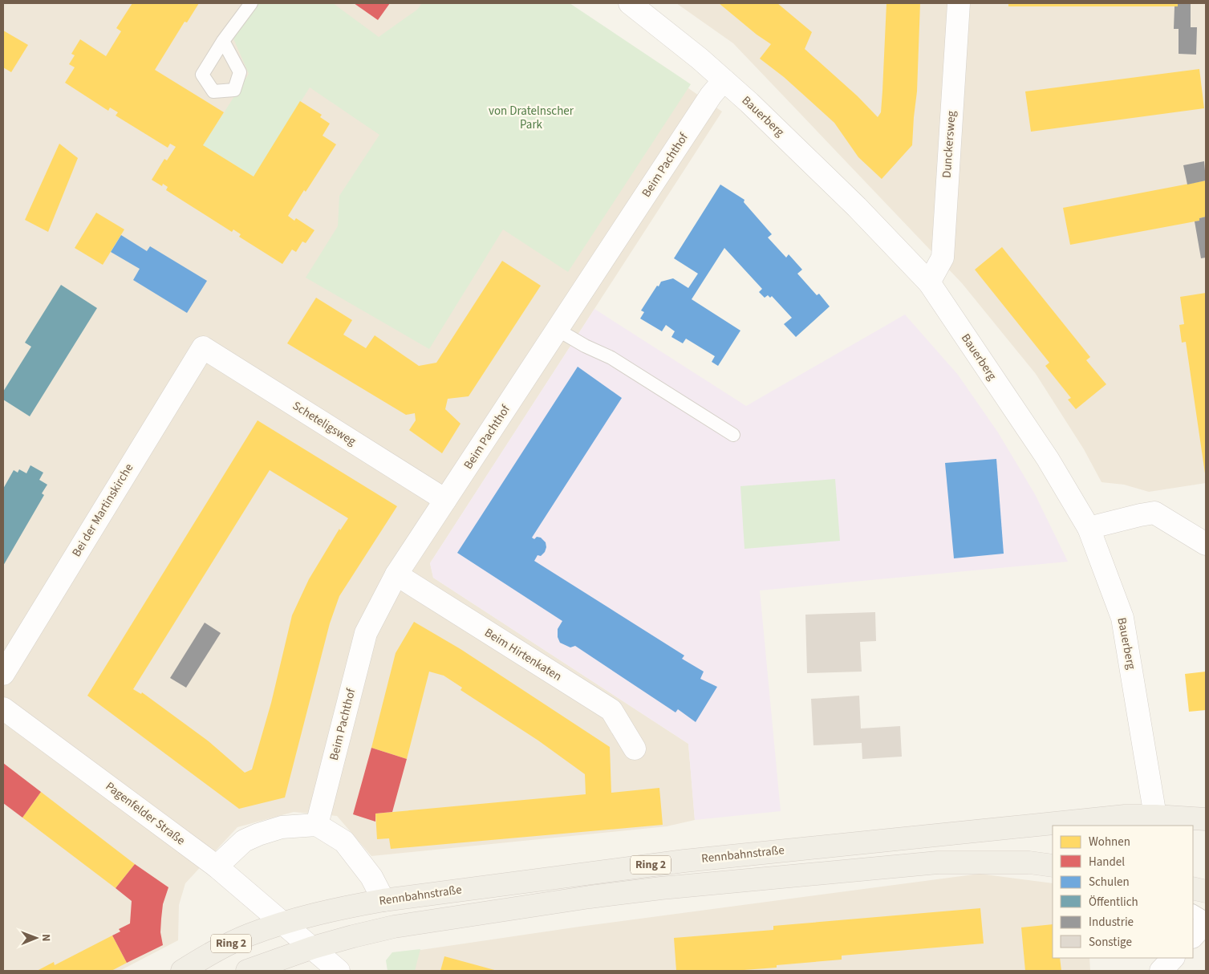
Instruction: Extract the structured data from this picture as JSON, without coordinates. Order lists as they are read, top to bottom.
{
  "streets": {
    "main road": ["Rennbahnstraße", "Ring 2"],
    "street": [
      "Bauerberg",
      "Dunckersweg",
      "Beim Pachthof",
      "Scheteligsweg",
      "Bei der Martinskirche",
      "Beim Hirtenkaten",
      "Pagenfelder Straße"
    ]
  },
  "crossings": [
    ["Bauerberg", "Dunckersweg"],
    ["Bauerberg", "Beim Pachthof"],
    ["Bauerberg", "Rennbahnstraße"],
    ["Beim Pachthof", "Scheteligsweg"],
    ["Beim Pachthof", "Beim Hirtenkaten"],
    ["Scheteligsweg", "Bei der Martinskirche"],
    ["Pagenfelder Straße", "Rennbahnstraße"],
    ["Pagenfelder Straße", "Ring 2"],
    ["Rennbahnstraße", "Ring 2"]
  ],
  "parks": ["von Dratelnscher Park"],
  "legend": [
    "Wohnen",
    "Handel",
    "Schulen",
    "Öffentlich",
    "Industrie",
    "Sonstige"
  ],
  "north": "right"
}
